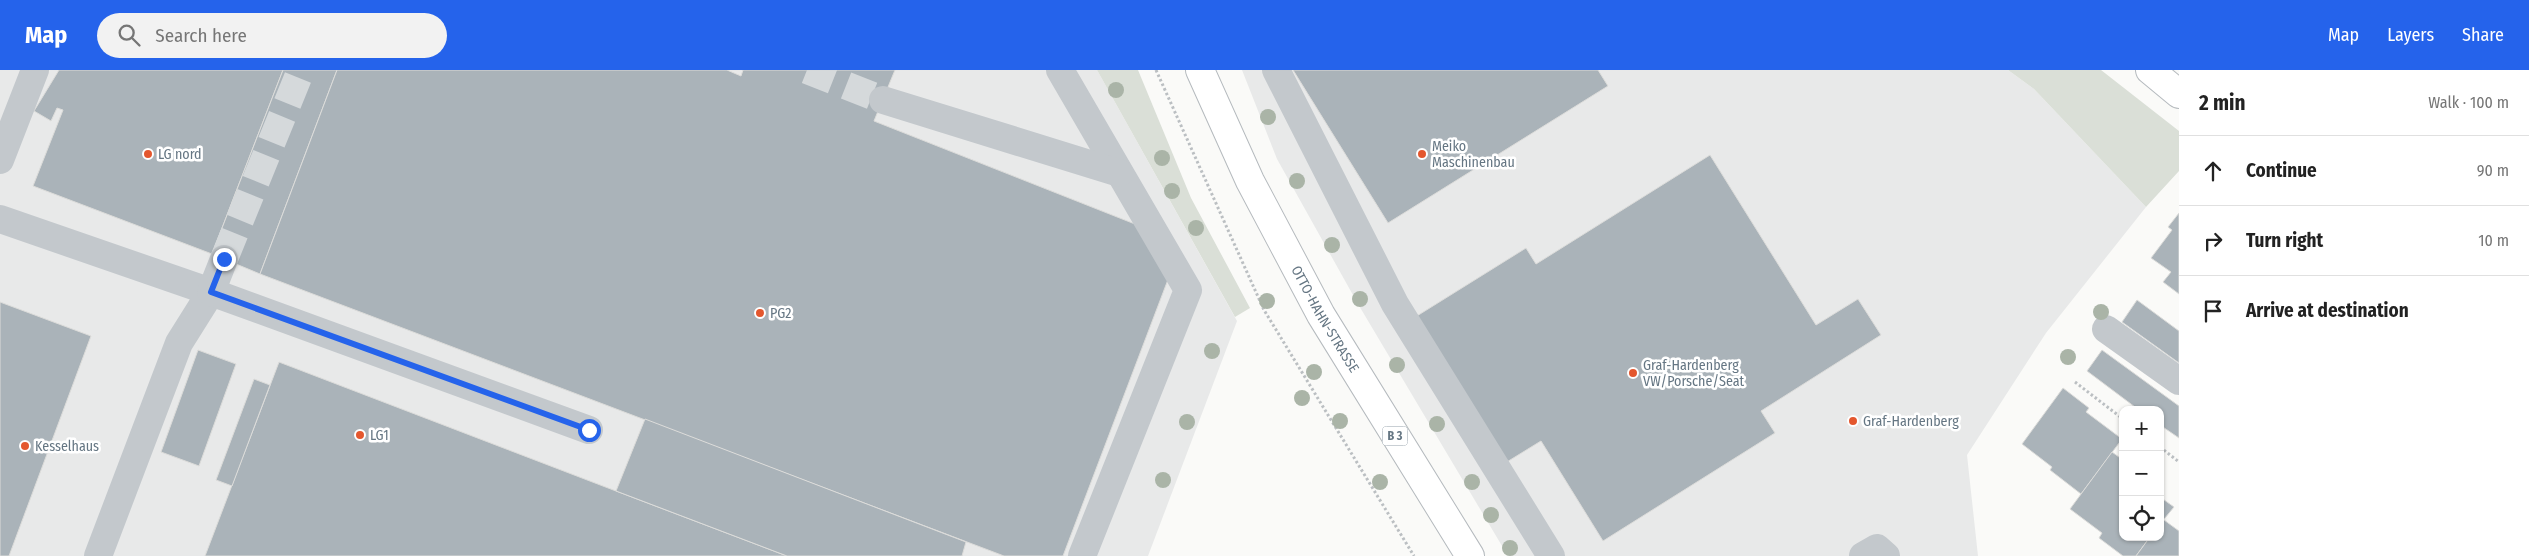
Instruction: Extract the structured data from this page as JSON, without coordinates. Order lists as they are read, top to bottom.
{
  "streets": {
    "main road": ["OTTO-HAHN-STRASSE", "B 3"]
  },
  "places": [
    "LG nord",
    "Meiko Maschinenbau",
    "PG2",
    "Graf-Hardenberg VW/Porsche/Seat",
    "Graf-Hardenberg",
    "LG1",
    "Kesselhaus"
  ],
  "page": {
    "header": "Map",
    "search": "Search here",
    "nav": ["Map", "Layers", "Share"],
    "heading": ["2 min", "Walk · 100 m"],
    "list": [
      ["Continue", "90 m"],
      ["Turn right", "10 m"],
      "Arrive at destination"
    ],
    "map_buttons": ["+", "−"]
  }
}
